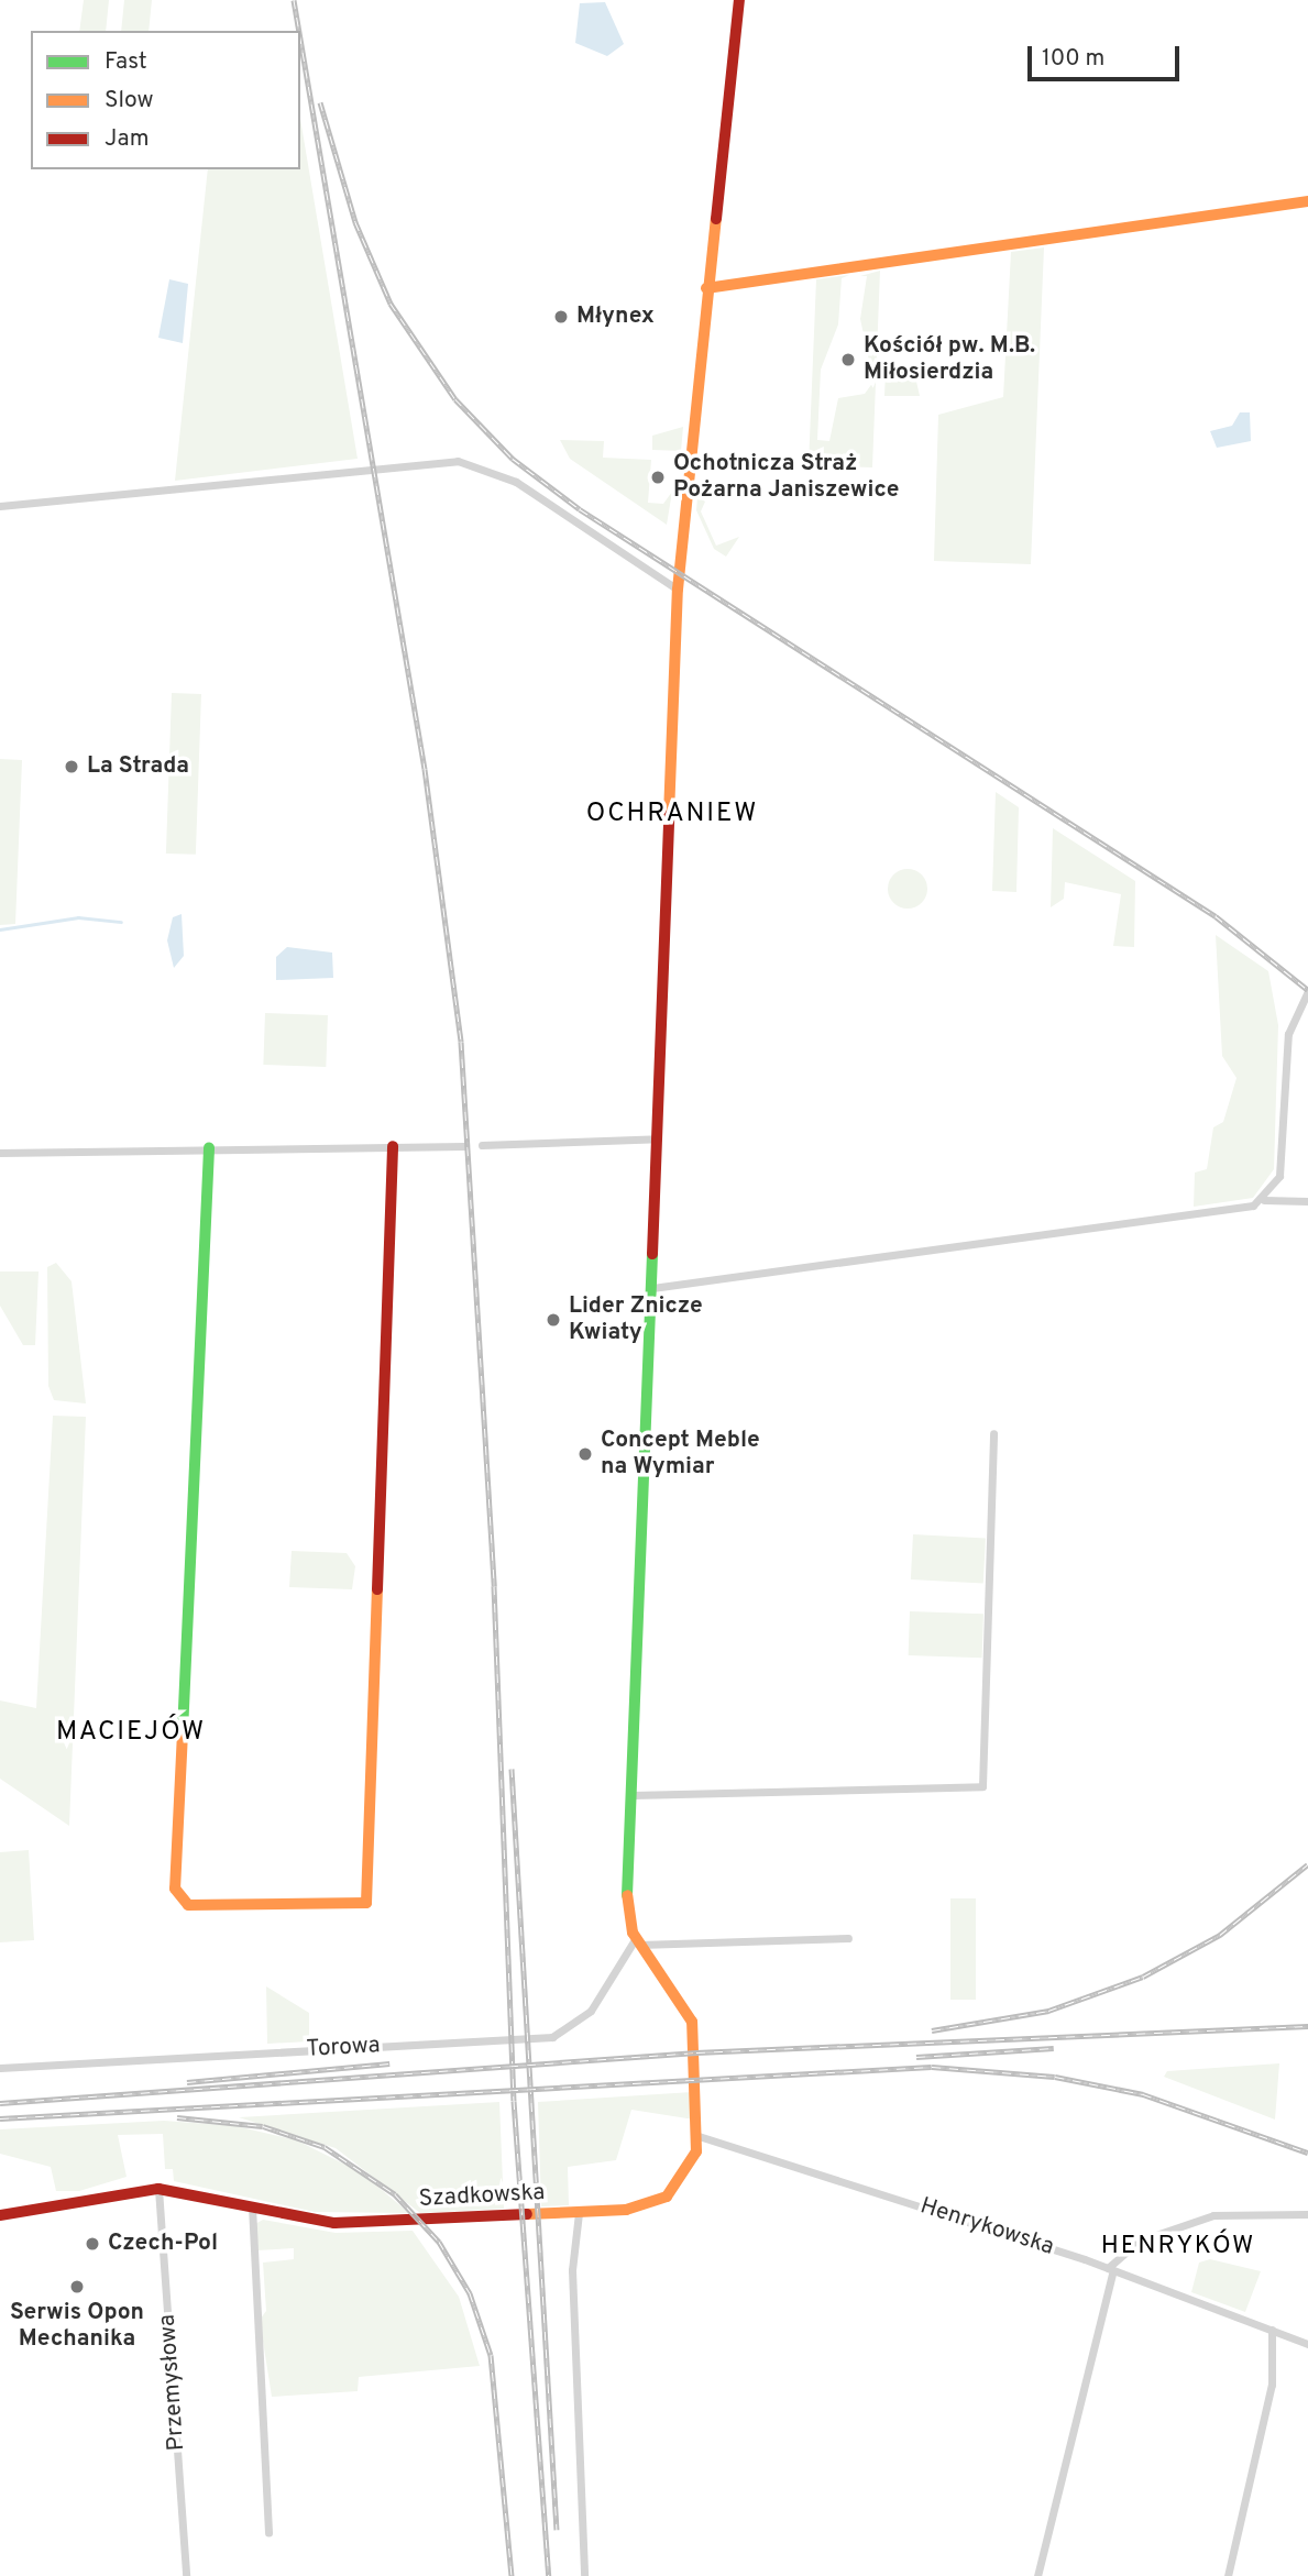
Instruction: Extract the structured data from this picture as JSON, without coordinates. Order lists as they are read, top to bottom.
{
  "streets": {
    "street": [
      "Torowa",
      "Szadkowska",
      "Henrykowska",
      "Przemysłowa"
    ]
  },
  "crossings": [
    ["Torowa", "Szadkowska"],
    ["Szadkowska", "Henrykowska"],
    ["Szadkowska", "Przemysłowa"]
  ],
  "districts": ["OCHRANIEW", "MACIEJÓW", "HENRYKÓW"],
  "places": [
    "Młynex",
    "Kościół pw. M.B. Miłosierdzia",
    "Ochotnicza Straż Pożarna Janiszewice",
    "La Strada",
    "Lider Znicze Kwiaty",
    "Concept Meble na Wymiar",
    "Czech-Pol",
    "Serwis Opon Mechanika"
  ],
  "legend": ["Fast", "Slow", "Jam"],
  "scale_bar": "100 m"
}
